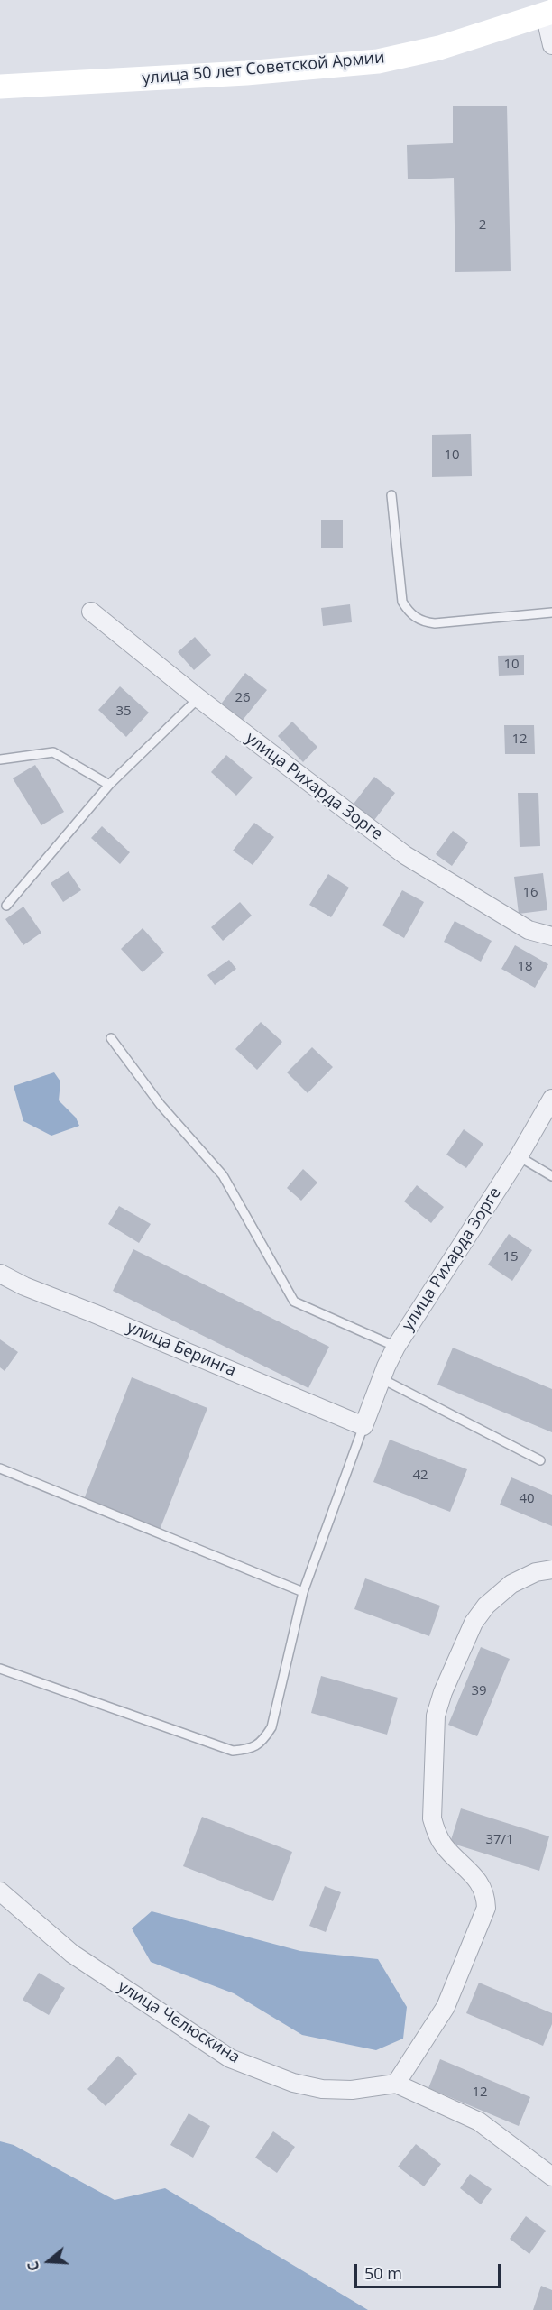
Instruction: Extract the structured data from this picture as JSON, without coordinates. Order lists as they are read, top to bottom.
{
  "streets": {
    "main road": ["улица 50 лет Советской Армии"],
    "street": ["улица Рихарда Зорге", "улица Беринга", "улица Челюскина"]
  },
  "crossings": [
    ["улица Рихарда Зорге", "улица Беринга"]
  ],
  "house_numbers": [
    "2",
    "10",
    "10",
    "26",
    "35",
    "12",
    "16",
    "18",
    "15",
    "42",
    "40",
    "39",
    "37/1",
    "12"
  ],
  "scale_bar": "50 m",
  "north": "left"
}
